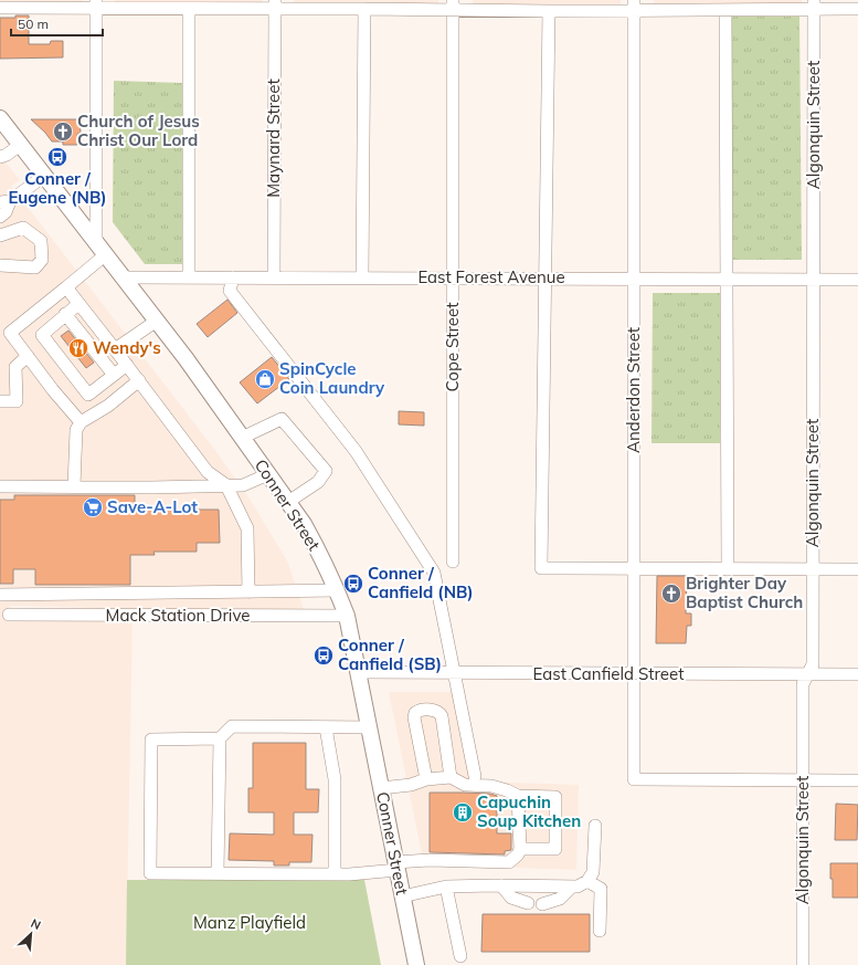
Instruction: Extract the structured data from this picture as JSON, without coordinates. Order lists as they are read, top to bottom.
{
  "streets": {
    "main road": ["Conner Street"],
    "street": [
      "Algonquin Street",
      "Maynard Street",
      "East Forest Avenue",
      "Cope Street",
      "Anderdon Street",
      "Mack Station Drive",
      "East Canfield Street"
    ]
  },
  "crossings": [
    ["Algonquin Street", "East Forest Avenue"],
    ["Algonquin Street", "Anderdon Street"],
    ["Algonquin Street", "East Canfield Street"],
    ["Maynard Street", "East Forest Avenue"],
    ["East Forest Avenue", "Cope Street"],
    ["East Forest Avenue", "Anderdon Street"],
    ["East Forest Avenue", "Conner Street"],
    ["Anderdon Street", "East Canfield Street"],
    ["Conner Street", "Mack Station Drive"],
    ["Conner Street", "East Canfield Street"]
  ],
  "parks": ["Manz Playfield"],
  "places": {
    "church": ["Church of Jesus Christ Our Lord", "Brighter Day Baptist Church"],
    "bus stop": ["Conner / Eugene (NB)", "Conner / Canfield (NB)", "Conner / Canfield (SB)"],
    "restaurant": ["Wendy's"],
    "shop": ["SpinCycle Coin Laundry"],
    "supermarket": ["Save-A-Lot"],
    "building": ["Capuchin Soup Kitchen"]
  },
  "scale_bar": "50 m",
  "north": "top right"
}
